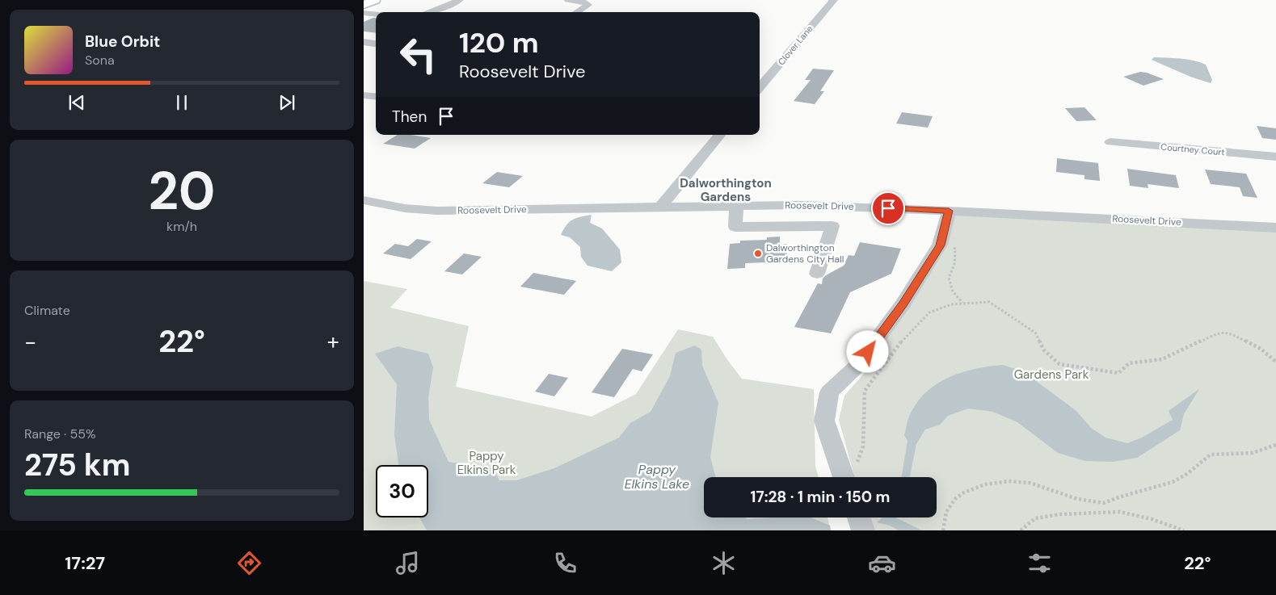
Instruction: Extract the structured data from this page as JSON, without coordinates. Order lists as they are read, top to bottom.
{
  "streets": {
    "street": ["Clover Lane", "Courtney Court", "Roosevelt Drive"]
  },
  "districts": ["Dalworthington Gardens"],
  "water": ["Pappy Elkins Lake"],
  "parks": ["Gardens Park", "Pappy Elkins Park"],
  "places": ["Dalworthington Gardens City Hall"],
  "page": {
    "turn": ["120 m", "Roosevelt Drive"],
    "song": ["Blue Orbit", "Sona"],
    "then": "Then",
    "tile": [
      ["20", "km/h"],
      "Climate",
      ["Range · 55%", "275 km"]
    ],
    "heat": ["−", "22°", "+"],
    "limit": "30",
    "trip": "17:28 · 1 min · 150 m",
    "tabs": ["17:27", "22°"]
  }
}
